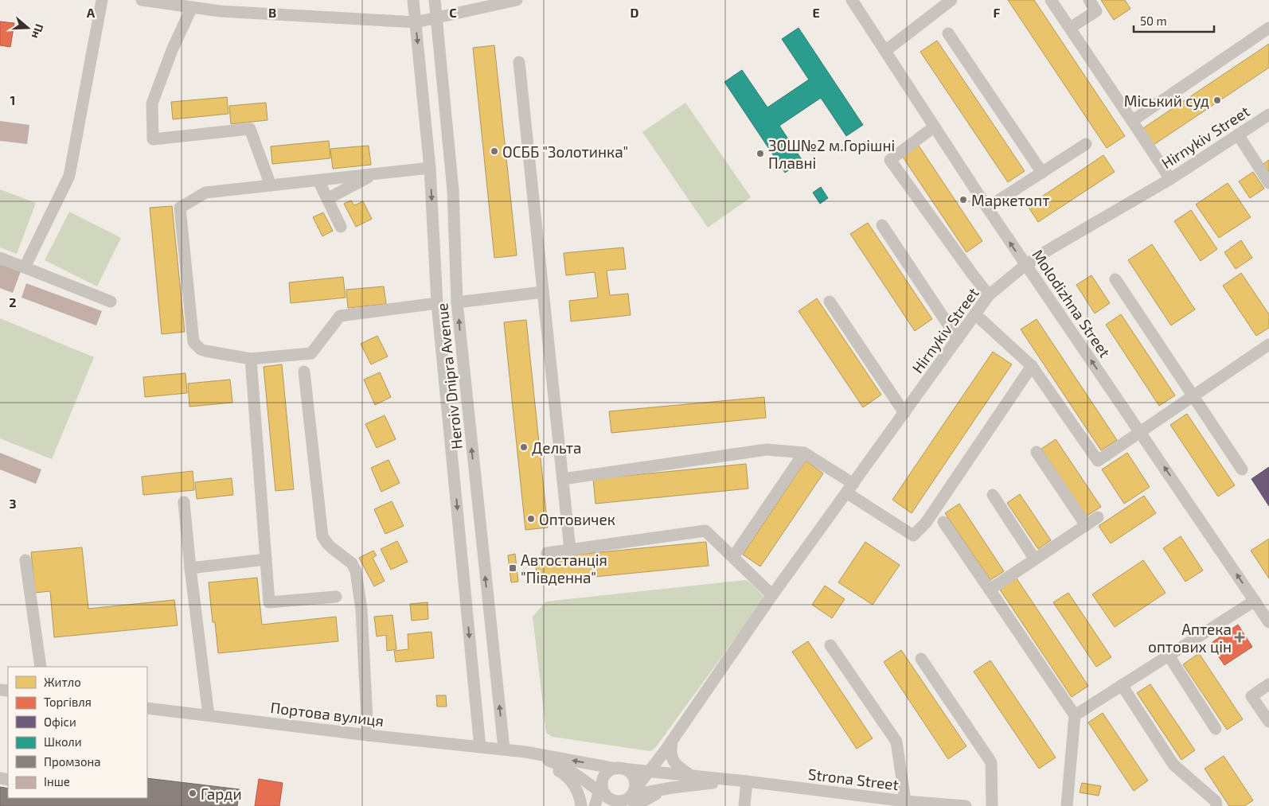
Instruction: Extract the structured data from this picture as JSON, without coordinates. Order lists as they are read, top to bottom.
{
  "streets": {
    "street": [
      "Hirnykiv Street",
      "Molodizhna Street",
      "Heroiv Dnipra Avenue",
      "Портова вулиця",
      "Strona Street"
    ]
  },
  "crossings": [
    ["Hirnykiv Street", "Molodizhna Street"],
    ["Heroiv Dnipra Avenue", "Портова вулиця"]
  ],
  "places": {
    "other": [
      "Міський суд",
      "ОСББ \"Золотинка\"",
      "ЗОШ№2 м.Горішні Плавні",
      "Маркетопт",
      "Дельта",
      "Оптовичек",
      "Гарди"
    ],
    "transit": ["Автостанція \"Південна\""],
    "health": ["Аптека оптових цін"]
  },
  "legend": [
    "Житло",
    "Торгівля",
    "Офіси",
    "Школи",
    "Промзона",
    "Інше"
  ],
  "scale_bar": "50 m",
  "north": "right",
  "grid": {
    "columns": [
      "A",
      "B",
      "C",
      "D",
      "E",
      "F"
    ],
    "rows": ["1", "2", "3"]
  }
}
